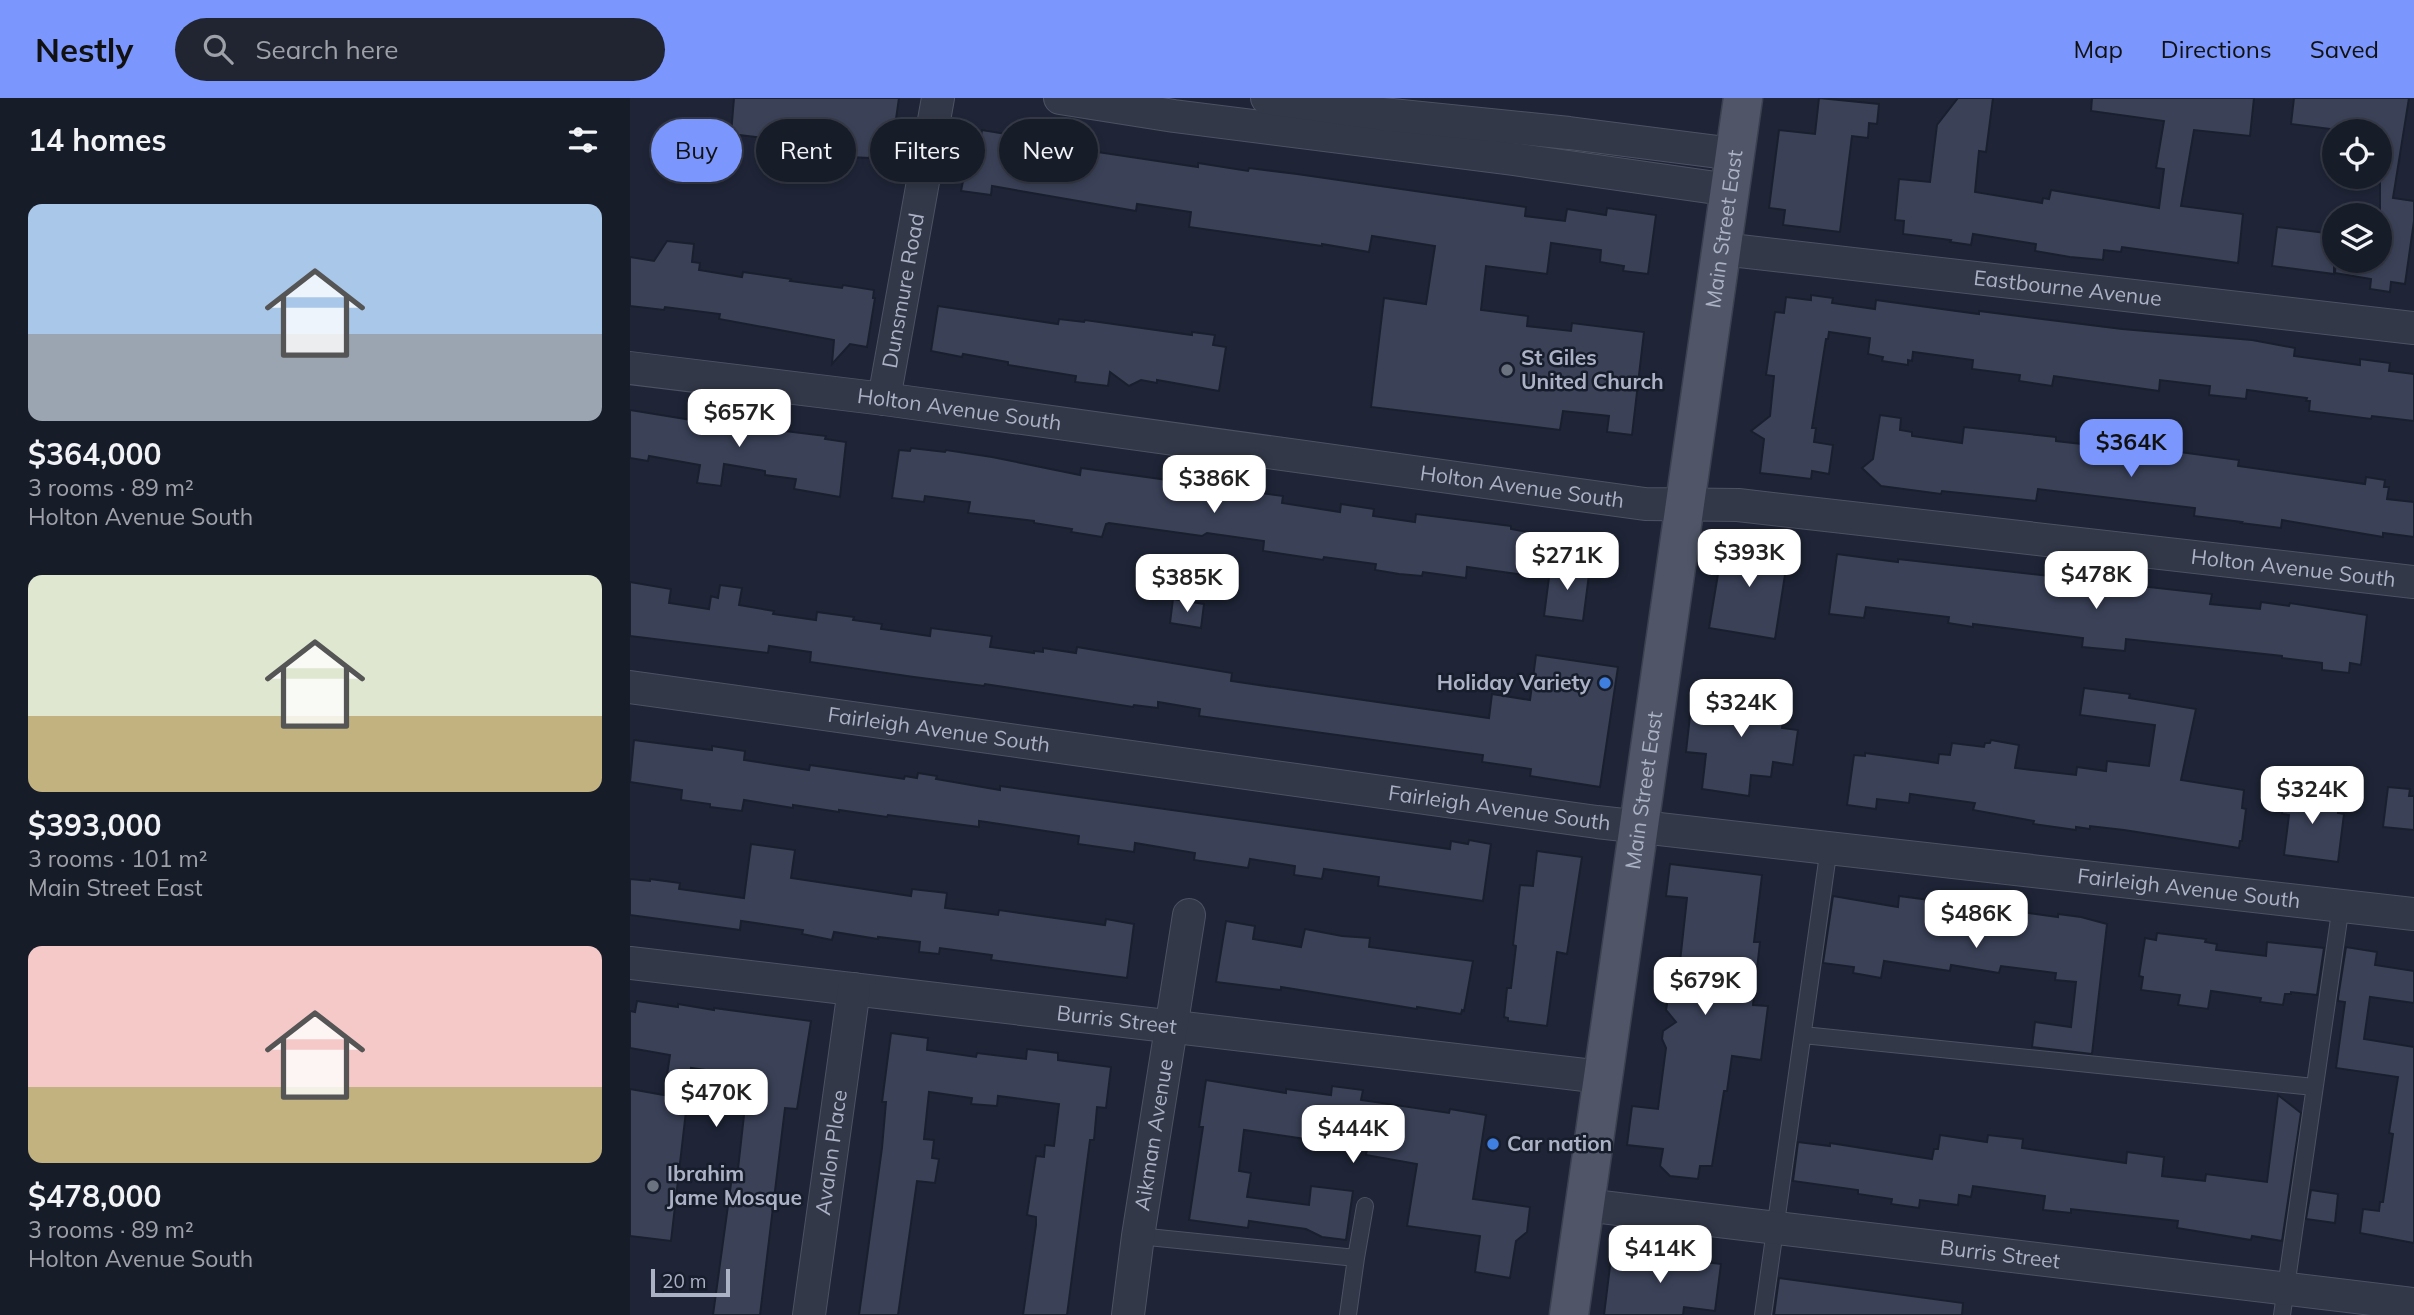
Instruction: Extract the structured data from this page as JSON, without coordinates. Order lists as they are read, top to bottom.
{
  "streets": {
    "main road": ["Main Street East"],
    "street": [
      "Eastbourne Avenue",
      "Dunsmure Road",
      "Holton Avenue South",
      "Fairleigh Avenue South",
      "Burris Street",
      "Aikman Avenue",
      "Avalon Place"
    ]
  },
  "crossings": [
    ["Main Street East", "Eastbourne Avenue"],
    ["Main Street East", "Holton Avenue South"],
    ["Main Street East", "Fairleigh Avenue South"],
    ["Main Street East", "Burris Street"],
    ["Dunsmure Road", "Holton Avenue South"],
    ["Burris Street", "Aikman Avenue"],
    ["Burris Street", "Avalon Place"]
  ],
  "places": [
    "St Giles United Church",
    "Holiday Variety",
    "Car nation",
    "Ibrahim Jame Mosque"
  ],
  "scale_bar": "20 m",
  "page": {
    "header": "Nestly",
    "search": "Search here",
    "nav": ["Map", "Directions", "Saved"],
    "heading": "14 homes",
    "chip": [
      "Buy",
      "Rent",
      "Filters",
      "New"
    ],
    "list": [
      {
        "name": "$364,000",
        "note": "3 rooms · 89 m² · Holton Avenue South"
      },
      {
        "name": "$393,000",
        "note": "3 rooms · 101 m² · Main Street East"
      },
      {
        "name": "$478,000",
        "note": "3 rooms · 89 m² · Holton Avenue South"
      }
    ],
    "price": [
      "$657K",
      "$364K",
      "$386K",
      "$393K",
      "$271K",
      "$478K",
      "$385K",
      "$324K",
      "$324K",
      "$486K",
      "$679K",
      "$470K",
      "$444K",
      "$414K"
    ],
    "scale": "20 m"
  }
}
